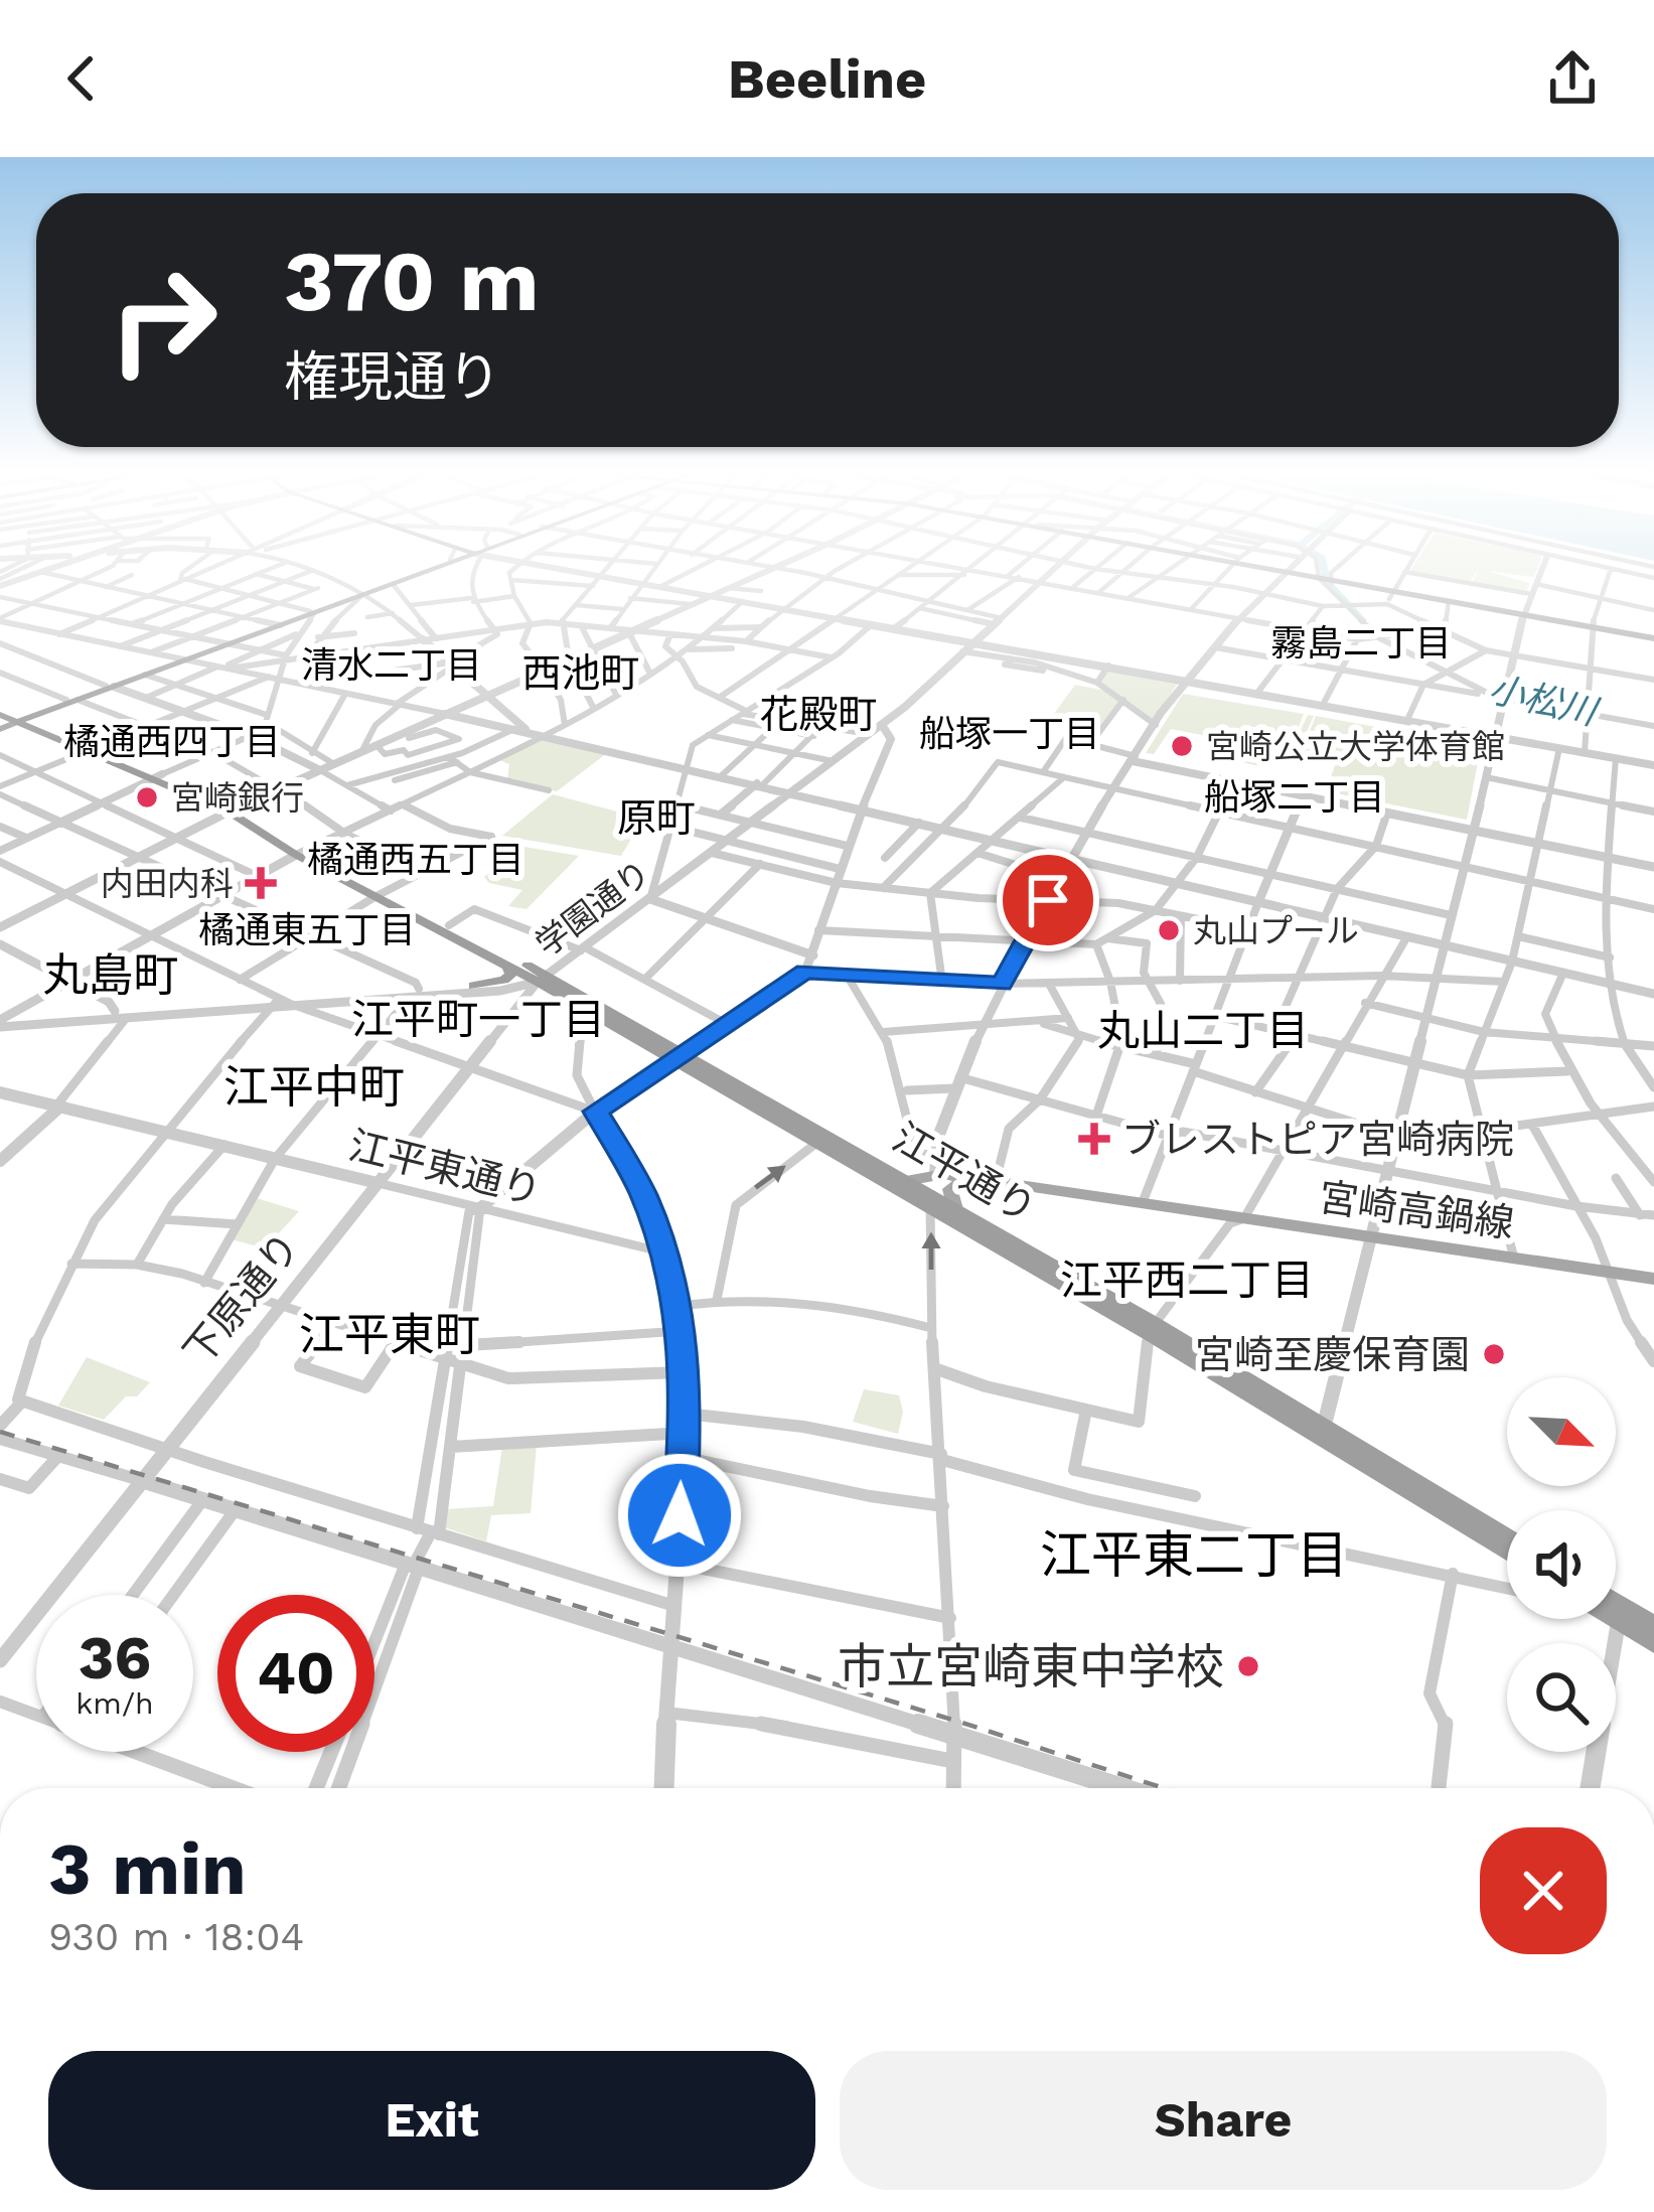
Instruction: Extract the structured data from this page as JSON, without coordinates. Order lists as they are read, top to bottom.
{
  "streets": {
    "highway": ["江平通り"],
    "main road": ["宮崎高鍋線"],
    "street": ["学園通り", "江平東通り", "下原通り"]
  },
  "crossings": [
    ["学園通り", "江平通り"],
    ["学園通り", "下原通り"],
    ["江平東通り", "下原通り"],
    ["江平通り", "宮崎高鍋線"],
    ["江平通り", "下原通り"]
  ],
  "districts": [
    "霧島二丁目",
    "清水二丁目",
    "西池町",
    "花殿町",
    "船塚一丁目",
    "橘通西四丁目",
    "船塚二丁目",
    "原町",
    "橘通西五丁目",
    "橘通東五丁目",
    "丸島町",
    "江平町一丁目",
    "丸山二丁目",
    "江平中町",
    "江平西二丁目",
    "江平東町",
    "江平東二丁目"
  ],
  "water": ["小松川"],
  "places": {
    "other": [
      "宮崎公立大学体育館",
      "宮崎銀行",
      "丸山プール",
      "宮崎至慶保育園",
      "市立宮崎東中学校"
    ],
    "health": ["内田内科", "ブレストピア宮崎病院"]
  },
  "north": "bottom right",
  "page": {
    "header": "Beeline",
    "turn": ["370 m", "権現通り"],
    "speed": "36 km/h",
    "limit": "40",
    "heading": ["3 min", "930 m · 18:04"],
    "buttons": ["Exit", "Share"]
  }
}
